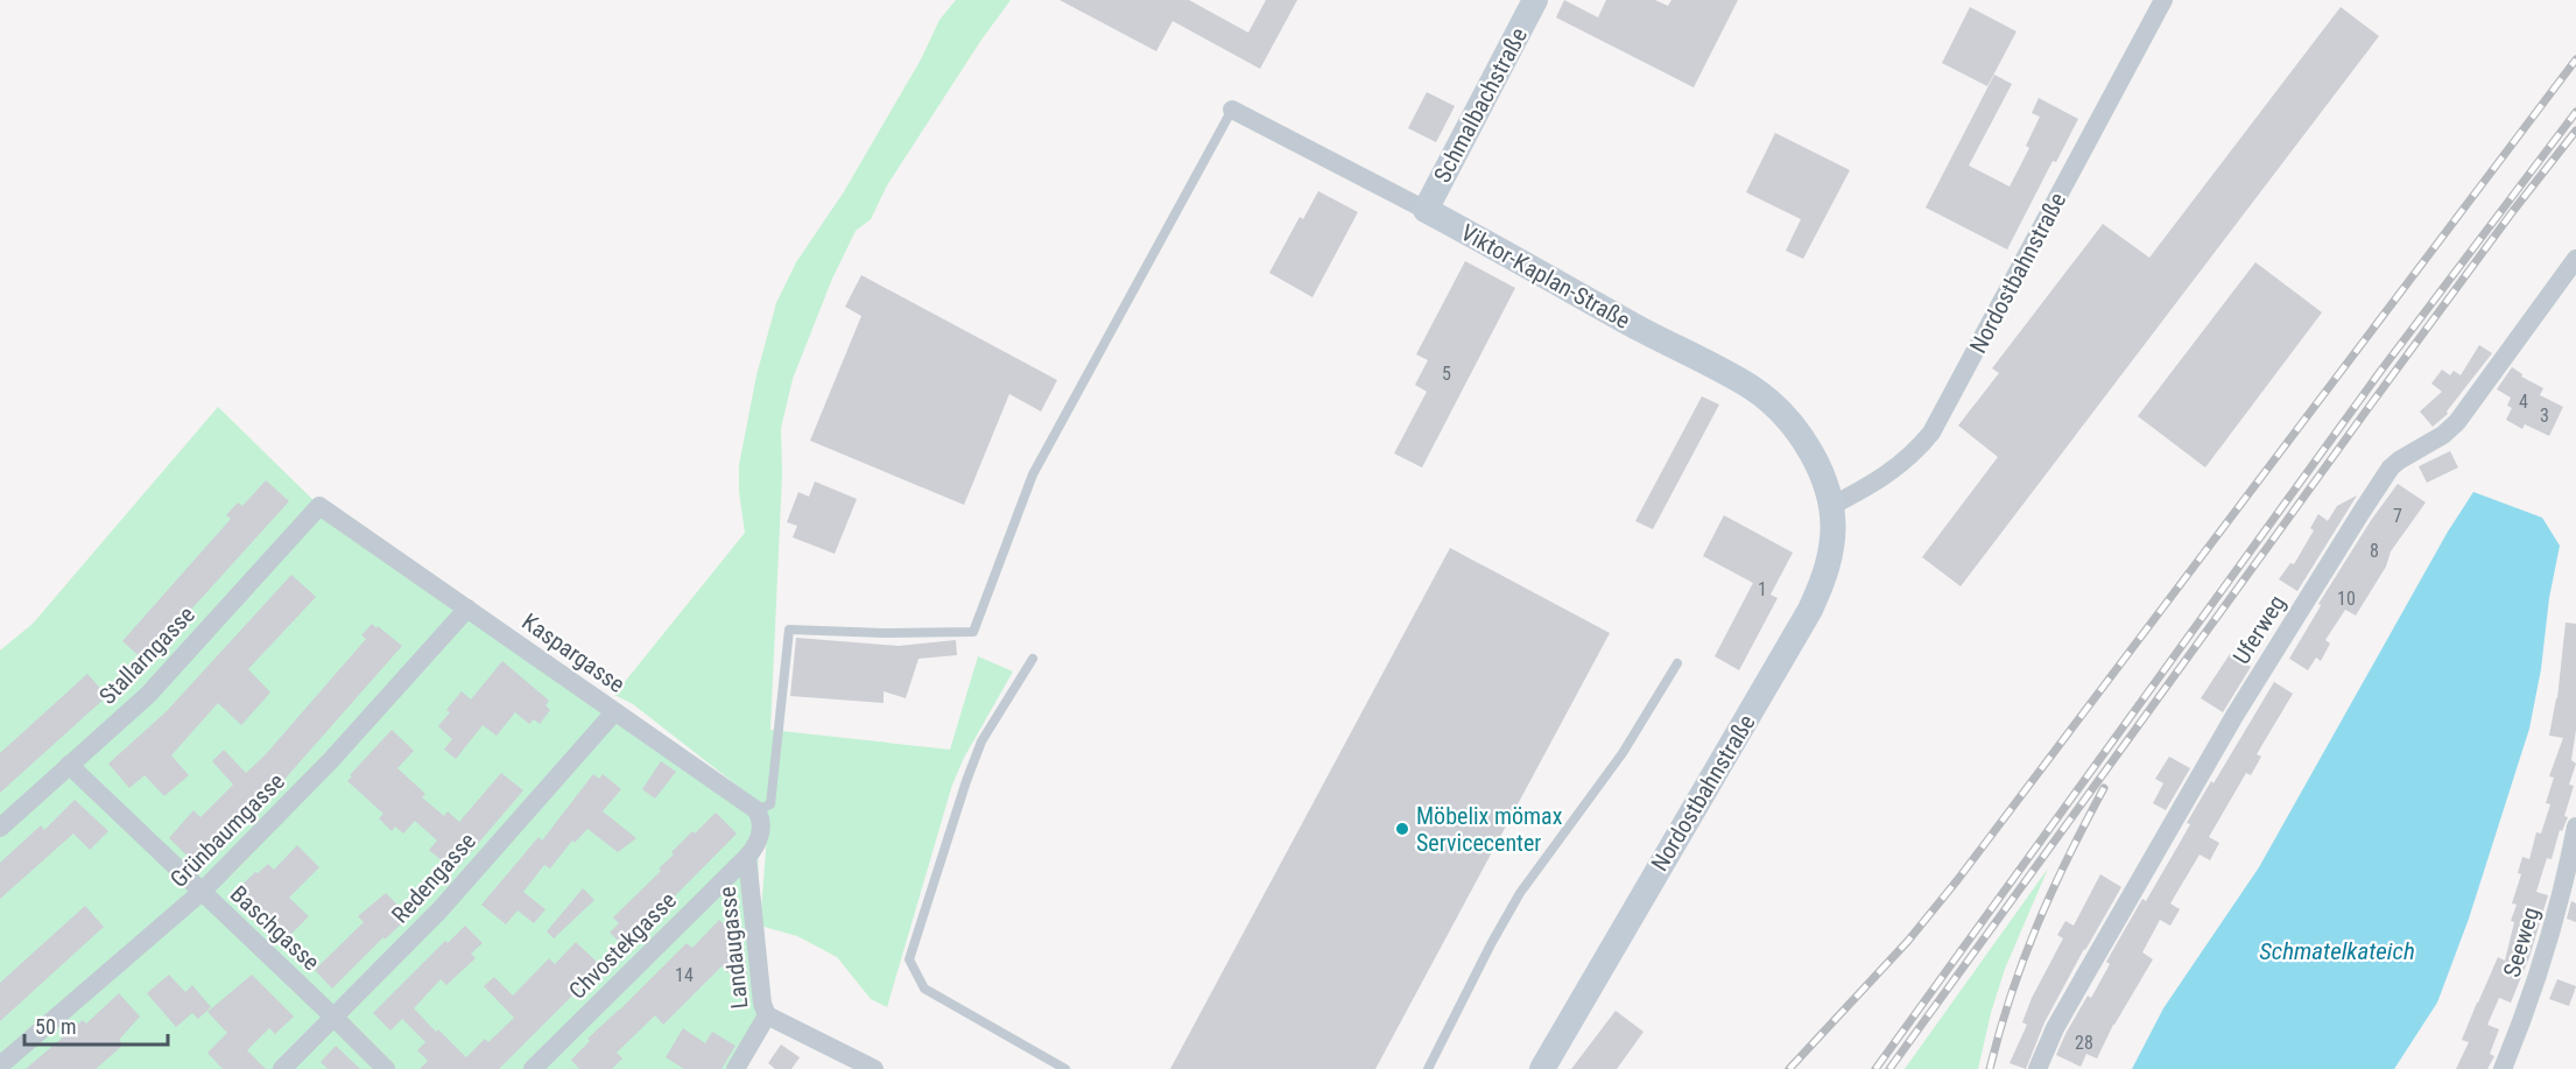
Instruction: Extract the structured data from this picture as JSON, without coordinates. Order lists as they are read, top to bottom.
{
  "streets": {
    "street": [
      "Schmalbachstraße",
      "Nordostbahnstraße",
      "Viktor-Kaplan-Straße",
      "Uferweg",
      "Kaspargasse",
      "Stallarngasse",
      "Grünbaumgasse",
      "Redengasse",
      "Baschgasse",
      "Seeweg",
      "Chvostekgasse",
      "Landaugasse"
    ]
  },
  "crossings": [
    ["Schmalbachstraße", "Viktor-Kaplan-Straße"],
    ["Nordostbahnstraße", "Viktor-Kaplan-Straße"],
    ["Kaspargasse", "Stallarngasse"],
    ["Kaspargasse", "Grünbaumgasse"],
    ["Kaspargasse", "Redengasse"],
    ["Stallarngasse", "Baschgasse"],
    ["Grünbaumgasse", "Baschgasse"],
    ["Redengasse", "Baschgasse"],
    ["Chvostekgasse", "Landaugasse"]
  ],
  "water": ["Schmatelkateich"],
  "places": ["Möbelix mömax Servicecenter"],
  "house_numbers": [
    "5",
    "4",
    "3",
    "7",
    "8",
    "1",
    "10",
    "14",
    "28"
  ],
  "scale_bar": "50 m"
}
